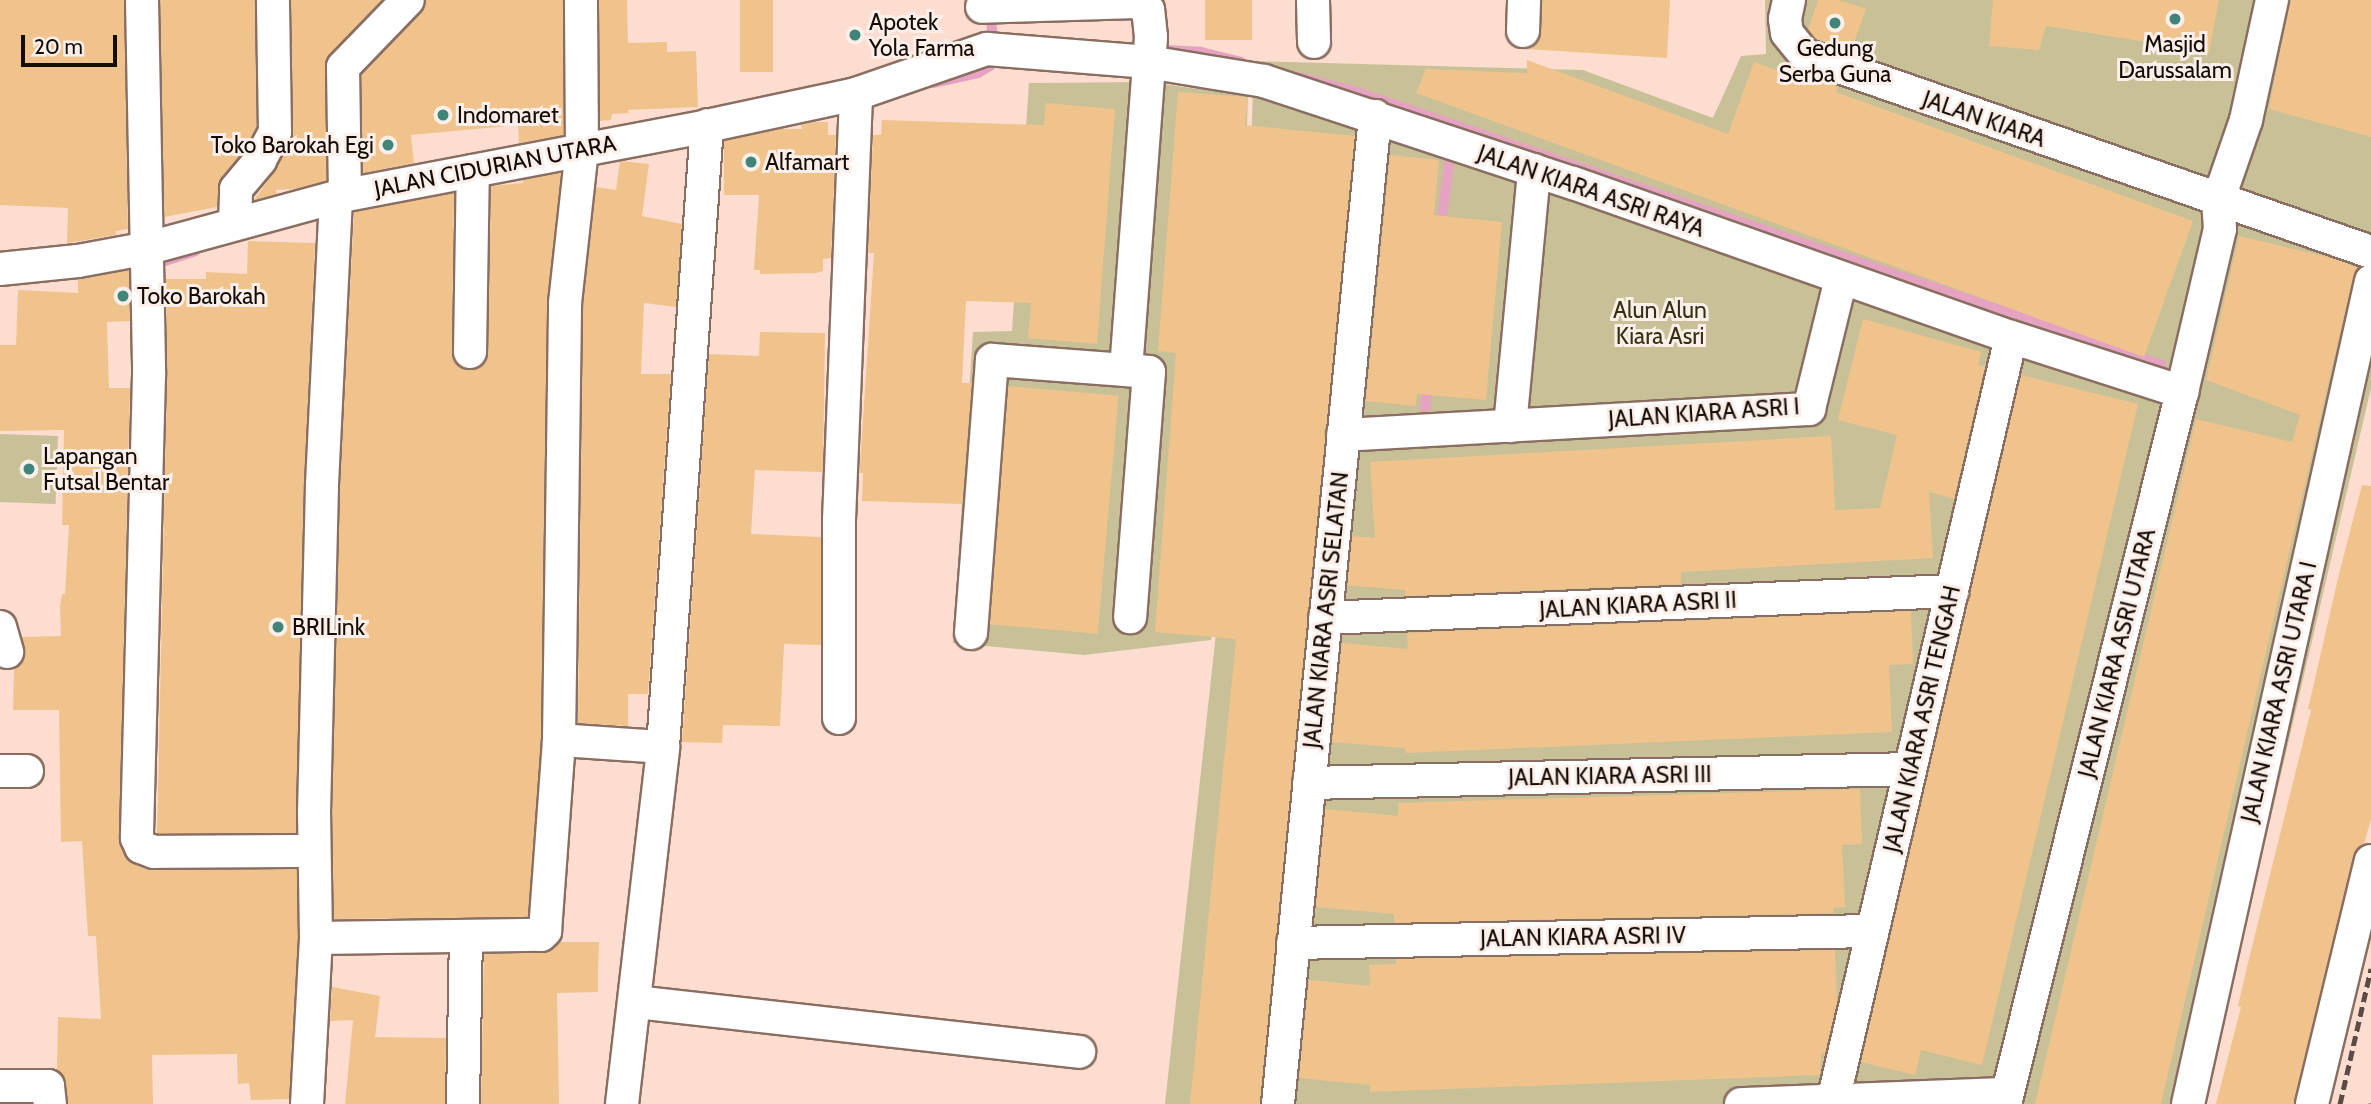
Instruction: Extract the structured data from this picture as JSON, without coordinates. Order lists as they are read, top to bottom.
{
  "streets": {
    "street": [
      "JALAN KIARA",
      "JALAN CIDURIAN UTARA",
      "JALAN KIARA ASRI RAYA",
      "JALAN KIARA ASRI I",
      "JALAN KIARA ASRI II",
      "JALAN KIARA ASRI SELATAN",
      "JALAN KIARA ASRI UTARA",
      "JALAN KIARA ASRI UTARA I",
      "JALAN KIARA ASRI TENGAH",
      "JALAN KIARA ASRI III",
      "JALAN KIARA ASRI IV"
    ]
  },
  "crossings": [
    ["JALAN KIARA", "JALAN KIARA ASRI UTARA"],
    ["JALAN CIDURIAN UTARA", "JALAN KIARA ASRI RAYA"],
    ["JALAN KIARA ASRI RAYA", "JALAN KIARA ASRI I"],
    ["JALAN KIARA ASRI RAYA", "JALAN KIARA ASRI SELATAN"],
    ["JALAN KIARA ASRI RAYA", "JALAN KIARA ASRI UTARA"],
    ["JALAN KIARA ASRI RAYA", "JALAN KIARA ASRI TENGAH"],
    ["JALAN KIARA ASRI I", "JALAN KIARA ASRI SELATAN"],
    ["JALAN KIARA ASRI II", "JALAN KIARA ASRI SELATAN"],
    ["JALAN KIARA ASRI II", "JALAN KIARA ASRI TENGAH"],
    ["JALAN KIARA ASRI SELATAN", "JALAN KIARA ASRI III"],
    ["JALAN KIARA ASRI SELATAN", "JALAN KIARA ASRI IV"],
    ["JALAN KIARA ASRI TENGAH", "JALAN KIARA ASRI III"],
    ["JALAN KIARA ASRI TENGAH", "JALAN KIARA ASRI IV"]
  ],
  "parks": ["Alun Alun Kiara Asri"],
  "places": [
    "Masjid Darussalam",
    "Gedung Serba Guna",
    "Apotek Yola Farma",
    "Indomaret",
    "Toko Barokah Egi",
    "Alfamart",
    "Toko Barokah",
    "Lapangan Futsal Bentar",
    "BRILink"
  ],
  "scale_bar": "20 m"
}
